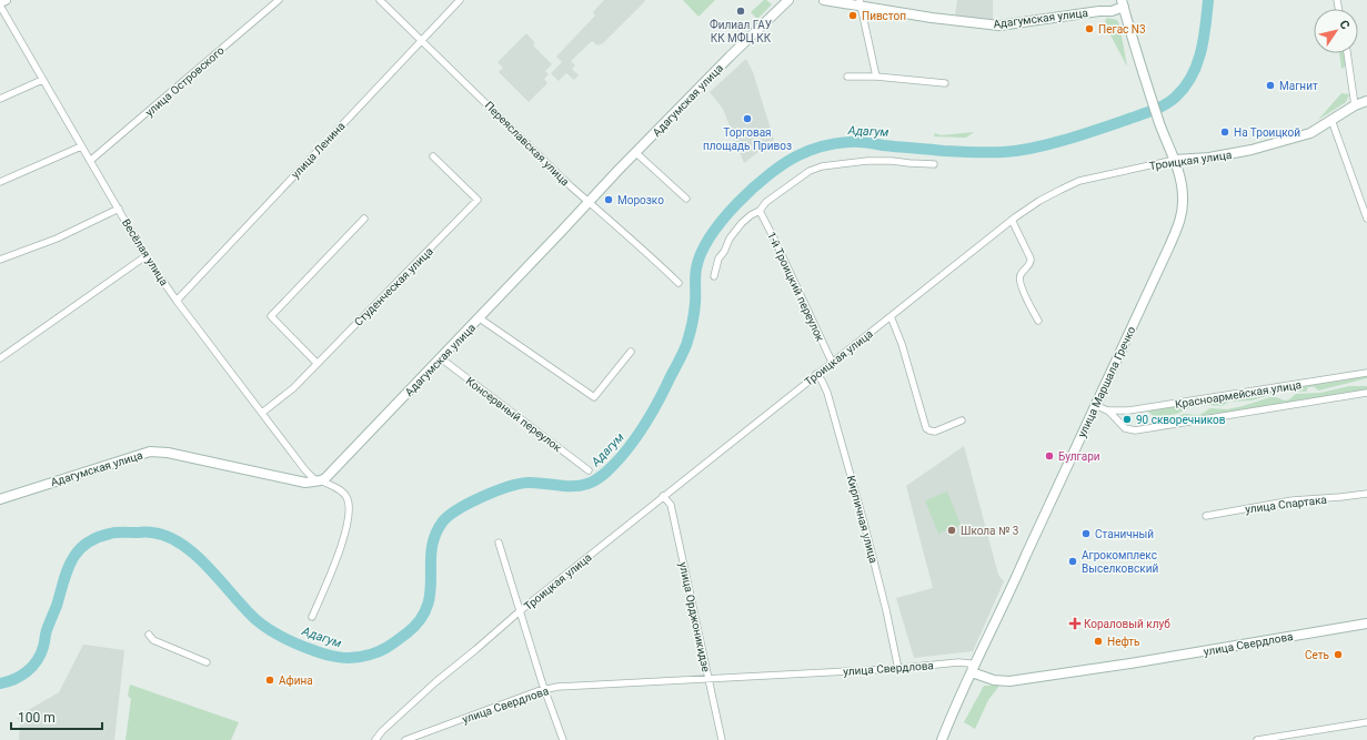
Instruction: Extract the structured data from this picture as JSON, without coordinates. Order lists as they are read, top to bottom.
{
  "streets": {
    "main road": [
      "Адагумская улица",
      "Троицкая улица",
      "улица Маршала Гречко",
      "улица Свердлова"
    ],
    "street": [
      "улица Островского",
      "Переяславская улица",
      "улица Ленина",
      "Весёлая улица",
      "Студенческая улица",
      "1-й Троицкий переулок",
      "Красноармейская улица",
      "Консервный переулок",
      "улица Спартака",
      "Кирпичная улица",
      "улица Орджоникидзе"
    ]
  },
  "crossings": [
    ["Адагумская улица", "Переяславская улица"],
    ["Адагумская улица", "Весёлая улица"],
    ["Адагумская улица", "улица Маршала Гречко"],
    ["Адагумская улица", "Консервный переулок"],
    ["улица Островского", "Весёлая улица"],
    ["Переяславская улица", "улица Ленина"],
    ["улица Ленина", "Весёлая улица"],
    ["Троицкая улица", "1-й Троицкий переулок"],
    ["Троицкая улица", "улица Маршала Гречко"],
    ["Троицкая улица", "Кирпичная улица"],
    ["Троицкая улица", "улица Орджоникидзе"],
    ["Весёлая улица", "Студенческая улица"],
    ["улица Маршала Гречко", "Красноармейская улица"],
    ["улица Маршала Гречко", "улица Свердлова"],
    ["Кирпичная улица", "улица Свердлова"],
    ["улица Орджоникидзе", "улица Свердлова"]
  ],
  "water": ["Адагум"],
  "places": {
    "other": [
      "Филиал ГАУ КК МФЦ КК",
      "Пивстоп",
      "Пегас N3",
      "Магнит",
      "Торговая площадь Привоз",
      "На Троицкой",
      "Морозко",
      "90 скворечников",
      "Булгари",
      "Школа № 3",
      "Станичный",
      "Агрокомплекс Выселковский",
      "Нефть",
      "Сеть",
      "Афина"
    ],
    "health": ["Кораловый клуб"]
  },
  "scale_bar": "100 m",
  "north": "top right"
}
